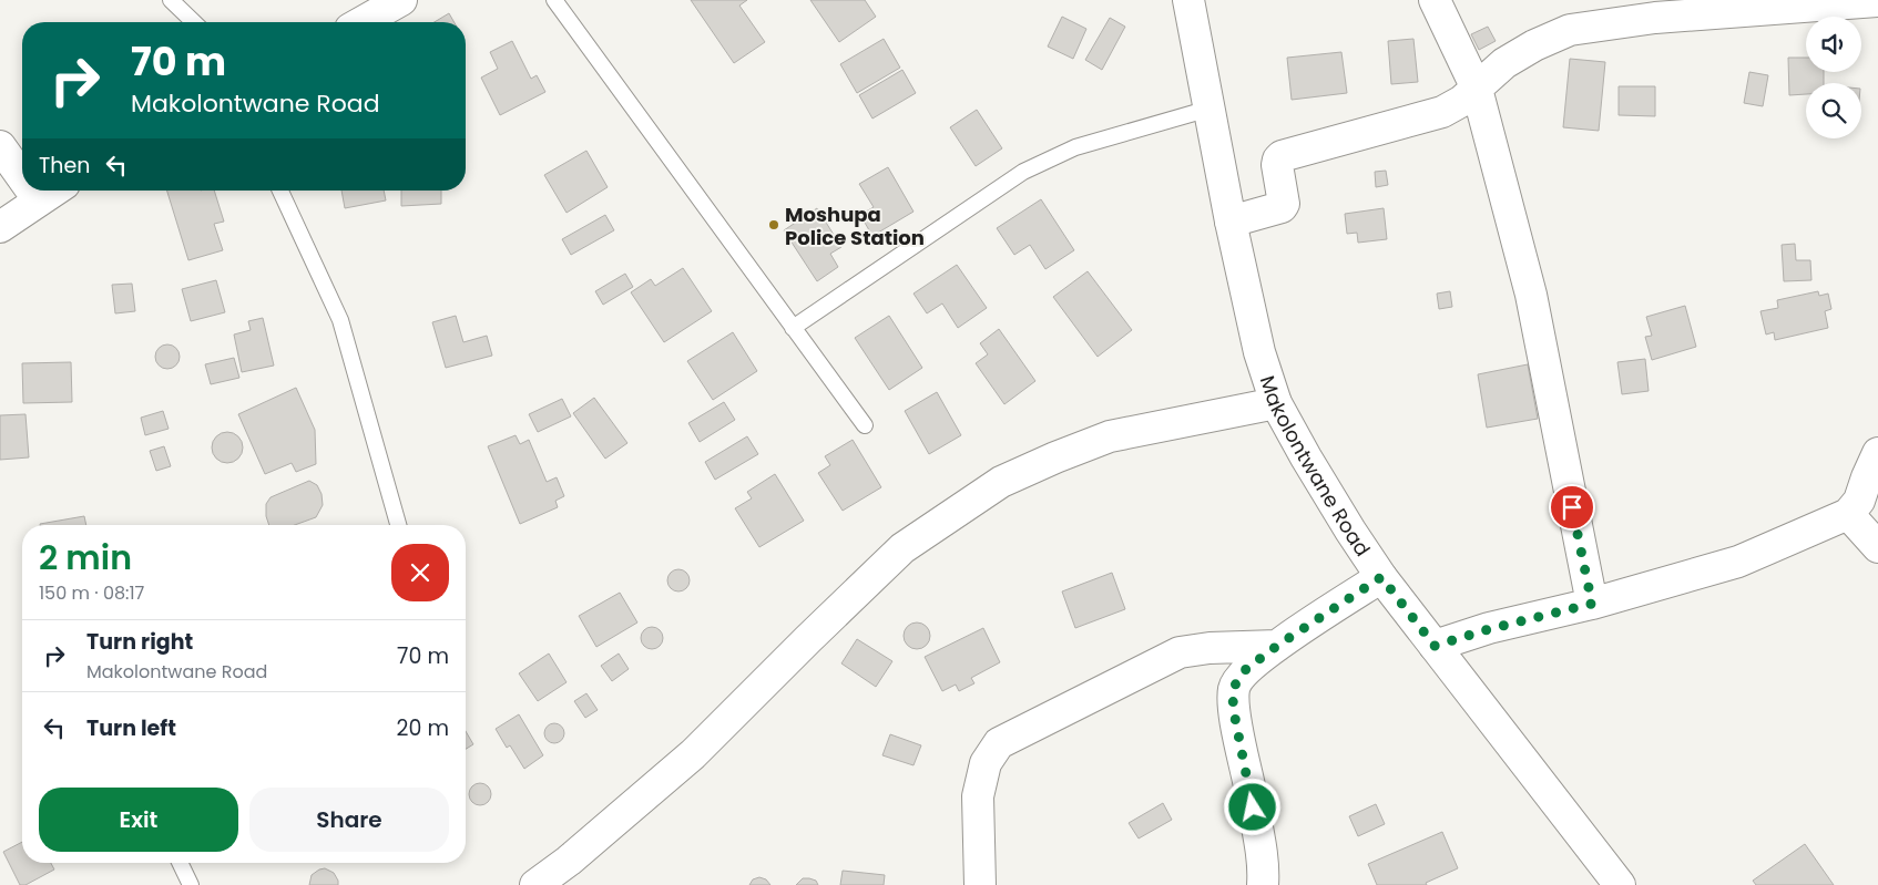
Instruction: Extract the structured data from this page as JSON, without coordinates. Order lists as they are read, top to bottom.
{
  "streets": {
    "street": ["Makolontwane Road"]
  },
  "places": ["Moshupa Police Station"],
  "page": {
    "turn": ["70 m", "Makolontwane Road"],
    "then": "Then",
    "heading": ["2 min", "150 m · 08:17"],
    "list": [
      {
        "name": "Turn right",
        "note": "Makolontwane Road",
        "value": "70 m"
      },
      {
        "name": "Turn left",
        "value": "20 m"
      }
    ],
    "buttons": ["Exit", "Share"]
  }
}
